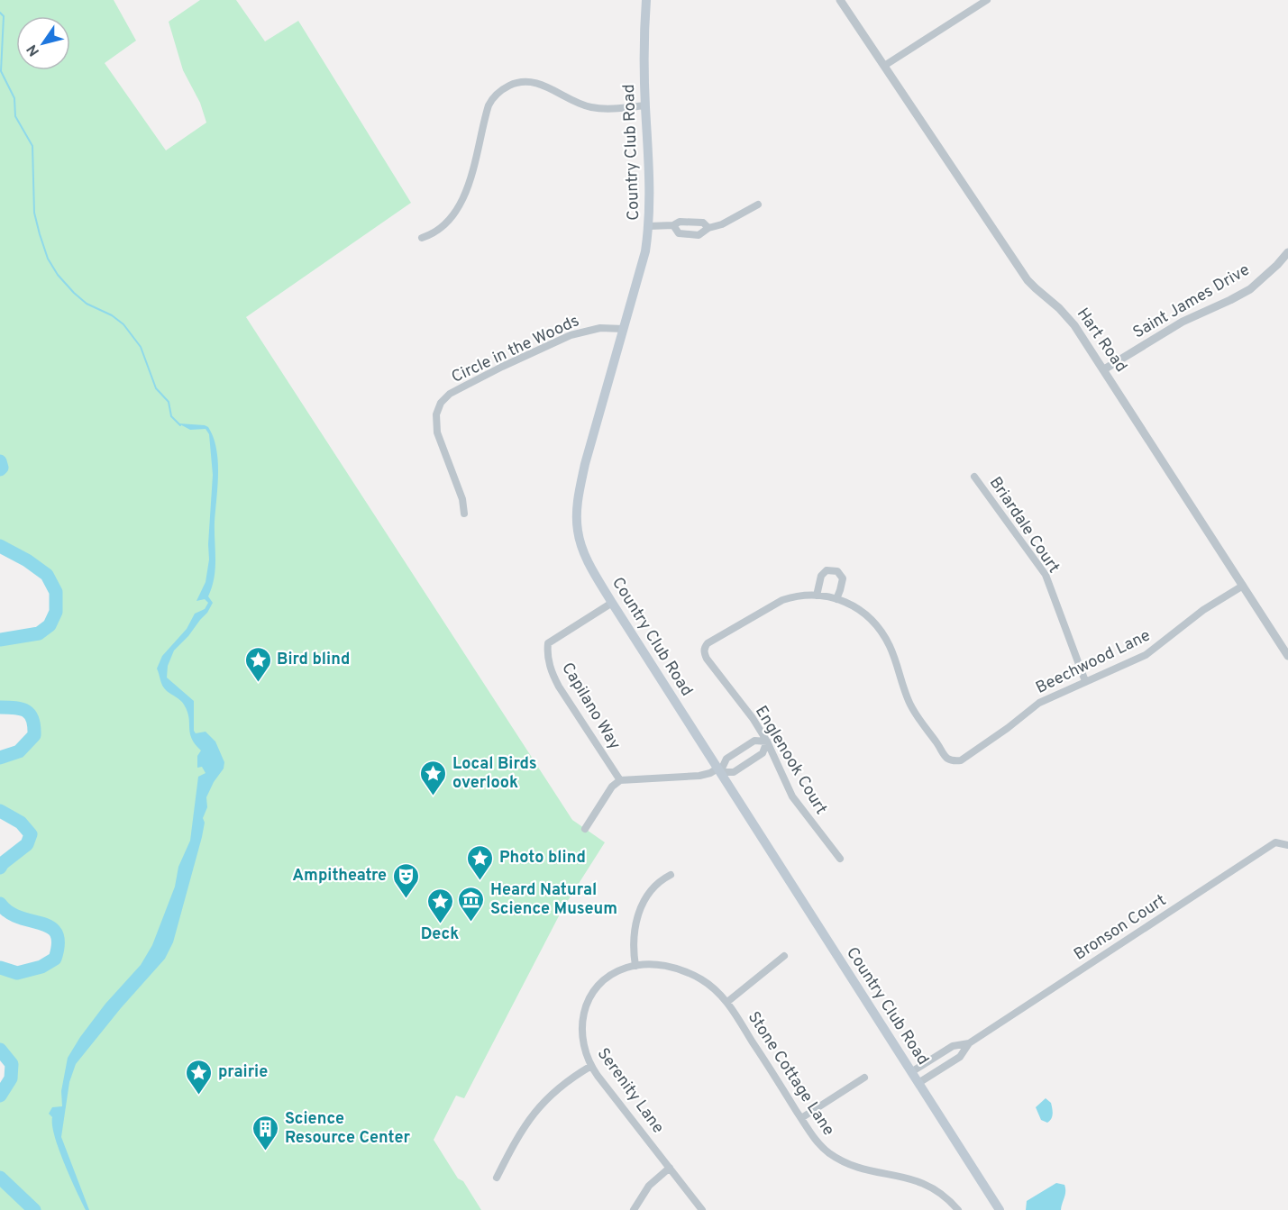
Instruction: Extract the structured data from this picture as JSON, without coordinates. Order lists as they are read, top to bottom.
{
  "streets": {
    "main road": ["Country Club Road"],
    "street": [
      "Saint James Drive",
      "Hart Road",
      "Circle in the Woods",
      "Briardale Court",
      "Beechwood Lane",
      "Capilano Way",
      "Englenook Court",
      "Bronson Court",
      "Stone Cottage Lane",
      "Serenity Lane"
    ]
  },
  "crossings": [
    ["Country Club Road", "Circle in the Woods"],
    ["Country Club Road", "Capilano Way"],
    ["Country Club Road", "Bronson Court"],
    ["Saint James Drive", "Hart Road"],
    ["Hart Road", "Beechwood Lane"],
    ["Briardale Court", "Beechwood Lane"],
    ["Beechwood Lane", "Englenook Court"],
    ["Stone Cottage Lane", "Serenity Lane"]
  ],
  "places": {
    "place": [
      "Bird blind",
      "Local Birds overlook",
      "Photo blind",
      "Deck",
      "prairie"
    ],
    "theatre": ["Ampitheatre"],
    "museum": ["Heard Natural Science Museum"],
    "building": ["Science Resource Center"]
  },
  "north": "bottom left"
}
